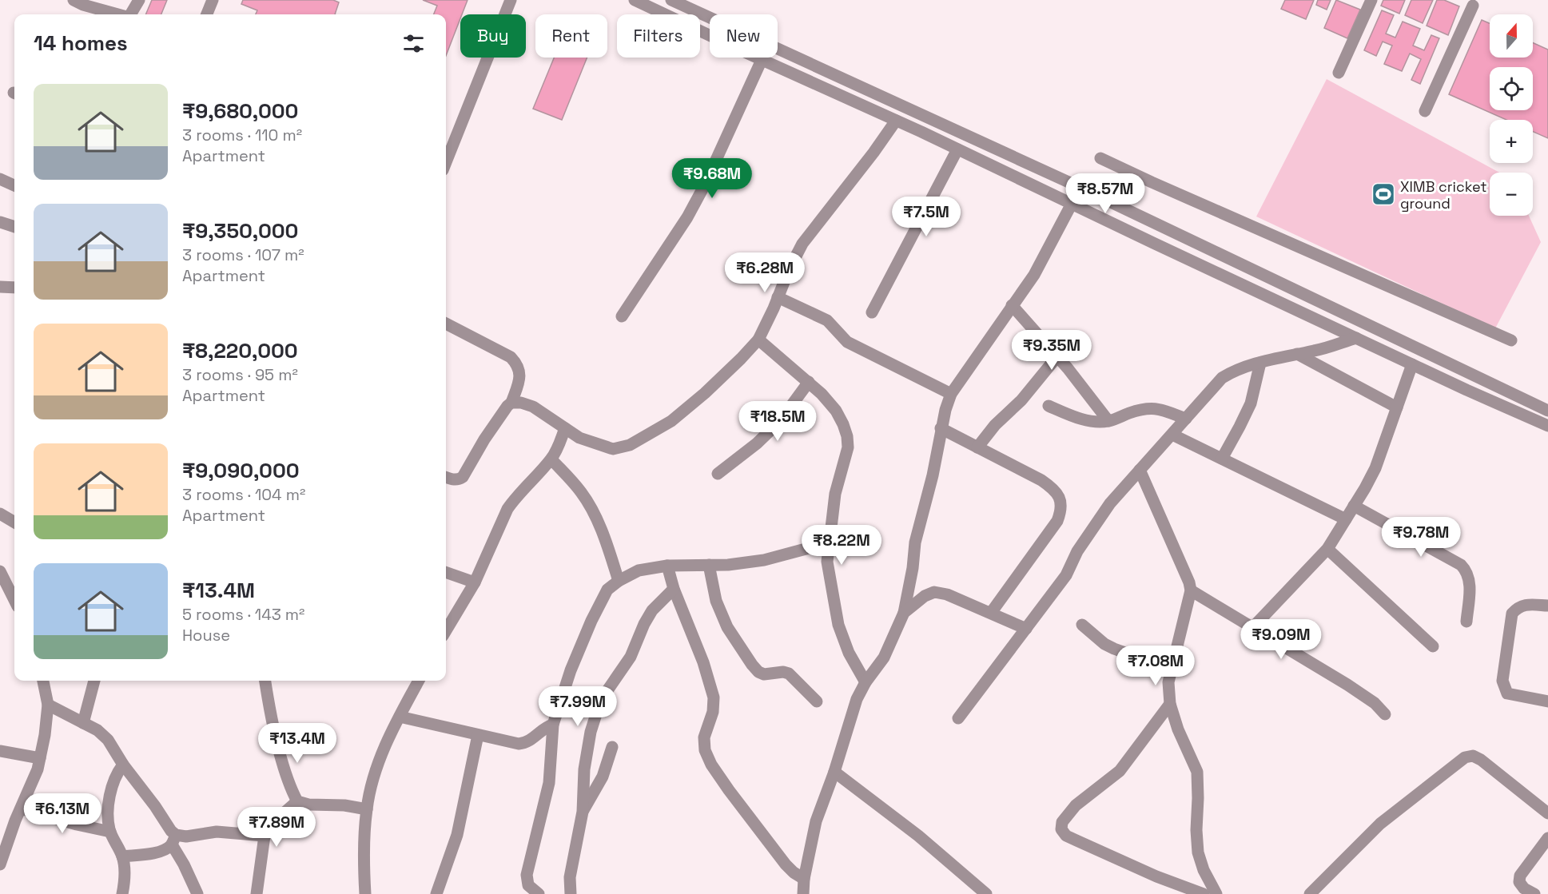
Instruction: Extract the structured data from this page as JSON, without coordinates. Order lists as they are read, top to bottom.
{
  "places": {
    "sports": ["XIMB cricket ground"]
  },
  "north": "top",
  "page": {
    "map_buttons": ["+", "−"],
    "chip": [
      "Buy",
      "Rent",
      "Filters",
      "New"
    ],
    "heading": "14 homes",
    "list": [
      {
        "name": "₹9,680,000",
        "note": "3 rooms · 110 m² · Apartment"
      },
      {
        "name": "₹9,350,000",
        "note": "3 rooms · 107 m² · Apartment"
      },
      {
        "name": "₹8,220,000",
        "note": "3 rooms · 95 m² · Apartment"
      },
      {
        "name": "₹9,090,000",
        "note": "3 rooms · 104 m² · Apartment"
      },
      {
        "name": "₹13.4M",
        "note": "5 rooms · 143 m² · House"
      }
    ],
    "price": [
      "₹9.68M",
      "₹8.57M",
      "₹7.5M",
      "₹6.28M",
      "₹9.35M",
      "₹18.5M",
      "₹9.78M",
      "₹8.22M",
      "₹9.09M",
      "₹7.08M",
      "₹7.99M",
      "₹13.4M",
      "₹6.13M",
      "₹7.89M"
    ]
  }
}
